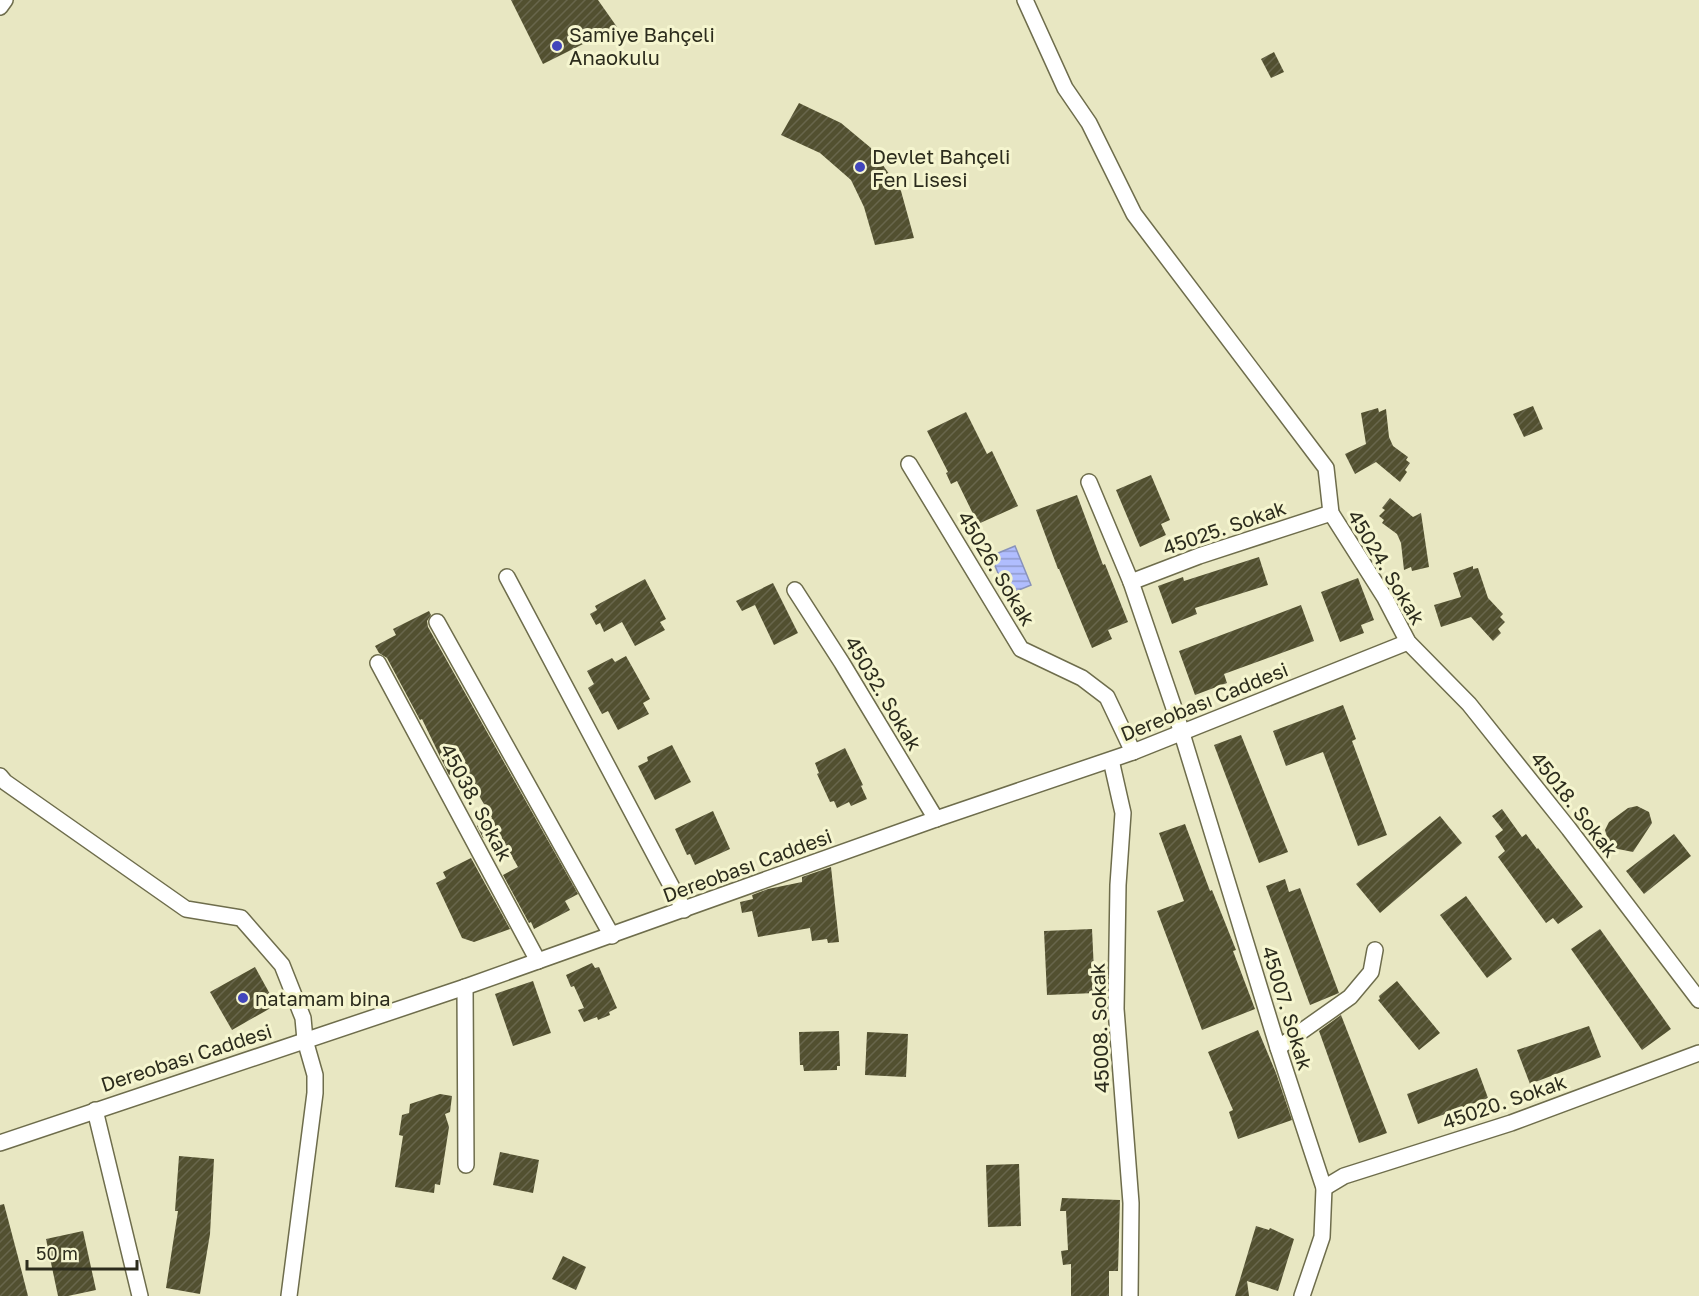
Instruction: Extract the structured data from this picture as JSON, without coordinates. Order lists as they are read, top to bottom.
{
  "streets": {
    "street": [
      "45025. Sokak",
      "45024. Sokak",
      "45026. Sokak",
      "45032. Sokak",
      "Dereobası Caddesi",
      "45038. Sokak",
      "45018. Sokak",
      "45007. Sokak",
      "45008. Sokak",
      "45020. Sokak"
    ]
  },
  "crossings": [
    ["45025. Sokak", "45024. Sokak"],
    ["45024. Sokak", "Dereobası Caddesi"],
    ["45024. Sokak", "45018. Sokak"],
    ["45026. Sokak", "Dereobası Caddesi"],
    ["45032. Sokak", "Dereobası Caddesi"],
    ["Dereobası Caddesi", "45038. Sokak"],
    ["Dereobası Caddesi", "45018. Sokak"],
    ["Dereobası Caddesi", "45007. Sokak"],
    ["Dereobası Caddesi", "45008. Sokak"],
    ["45007. Sokak", "45020. Sokak"]
  ],
  "places": ["Samiye Bahçeli Anaokulu", "Devlet Bahçeli Fen Lisesi", "natamam bina"],
  "scale_bar": "50 m"
}
